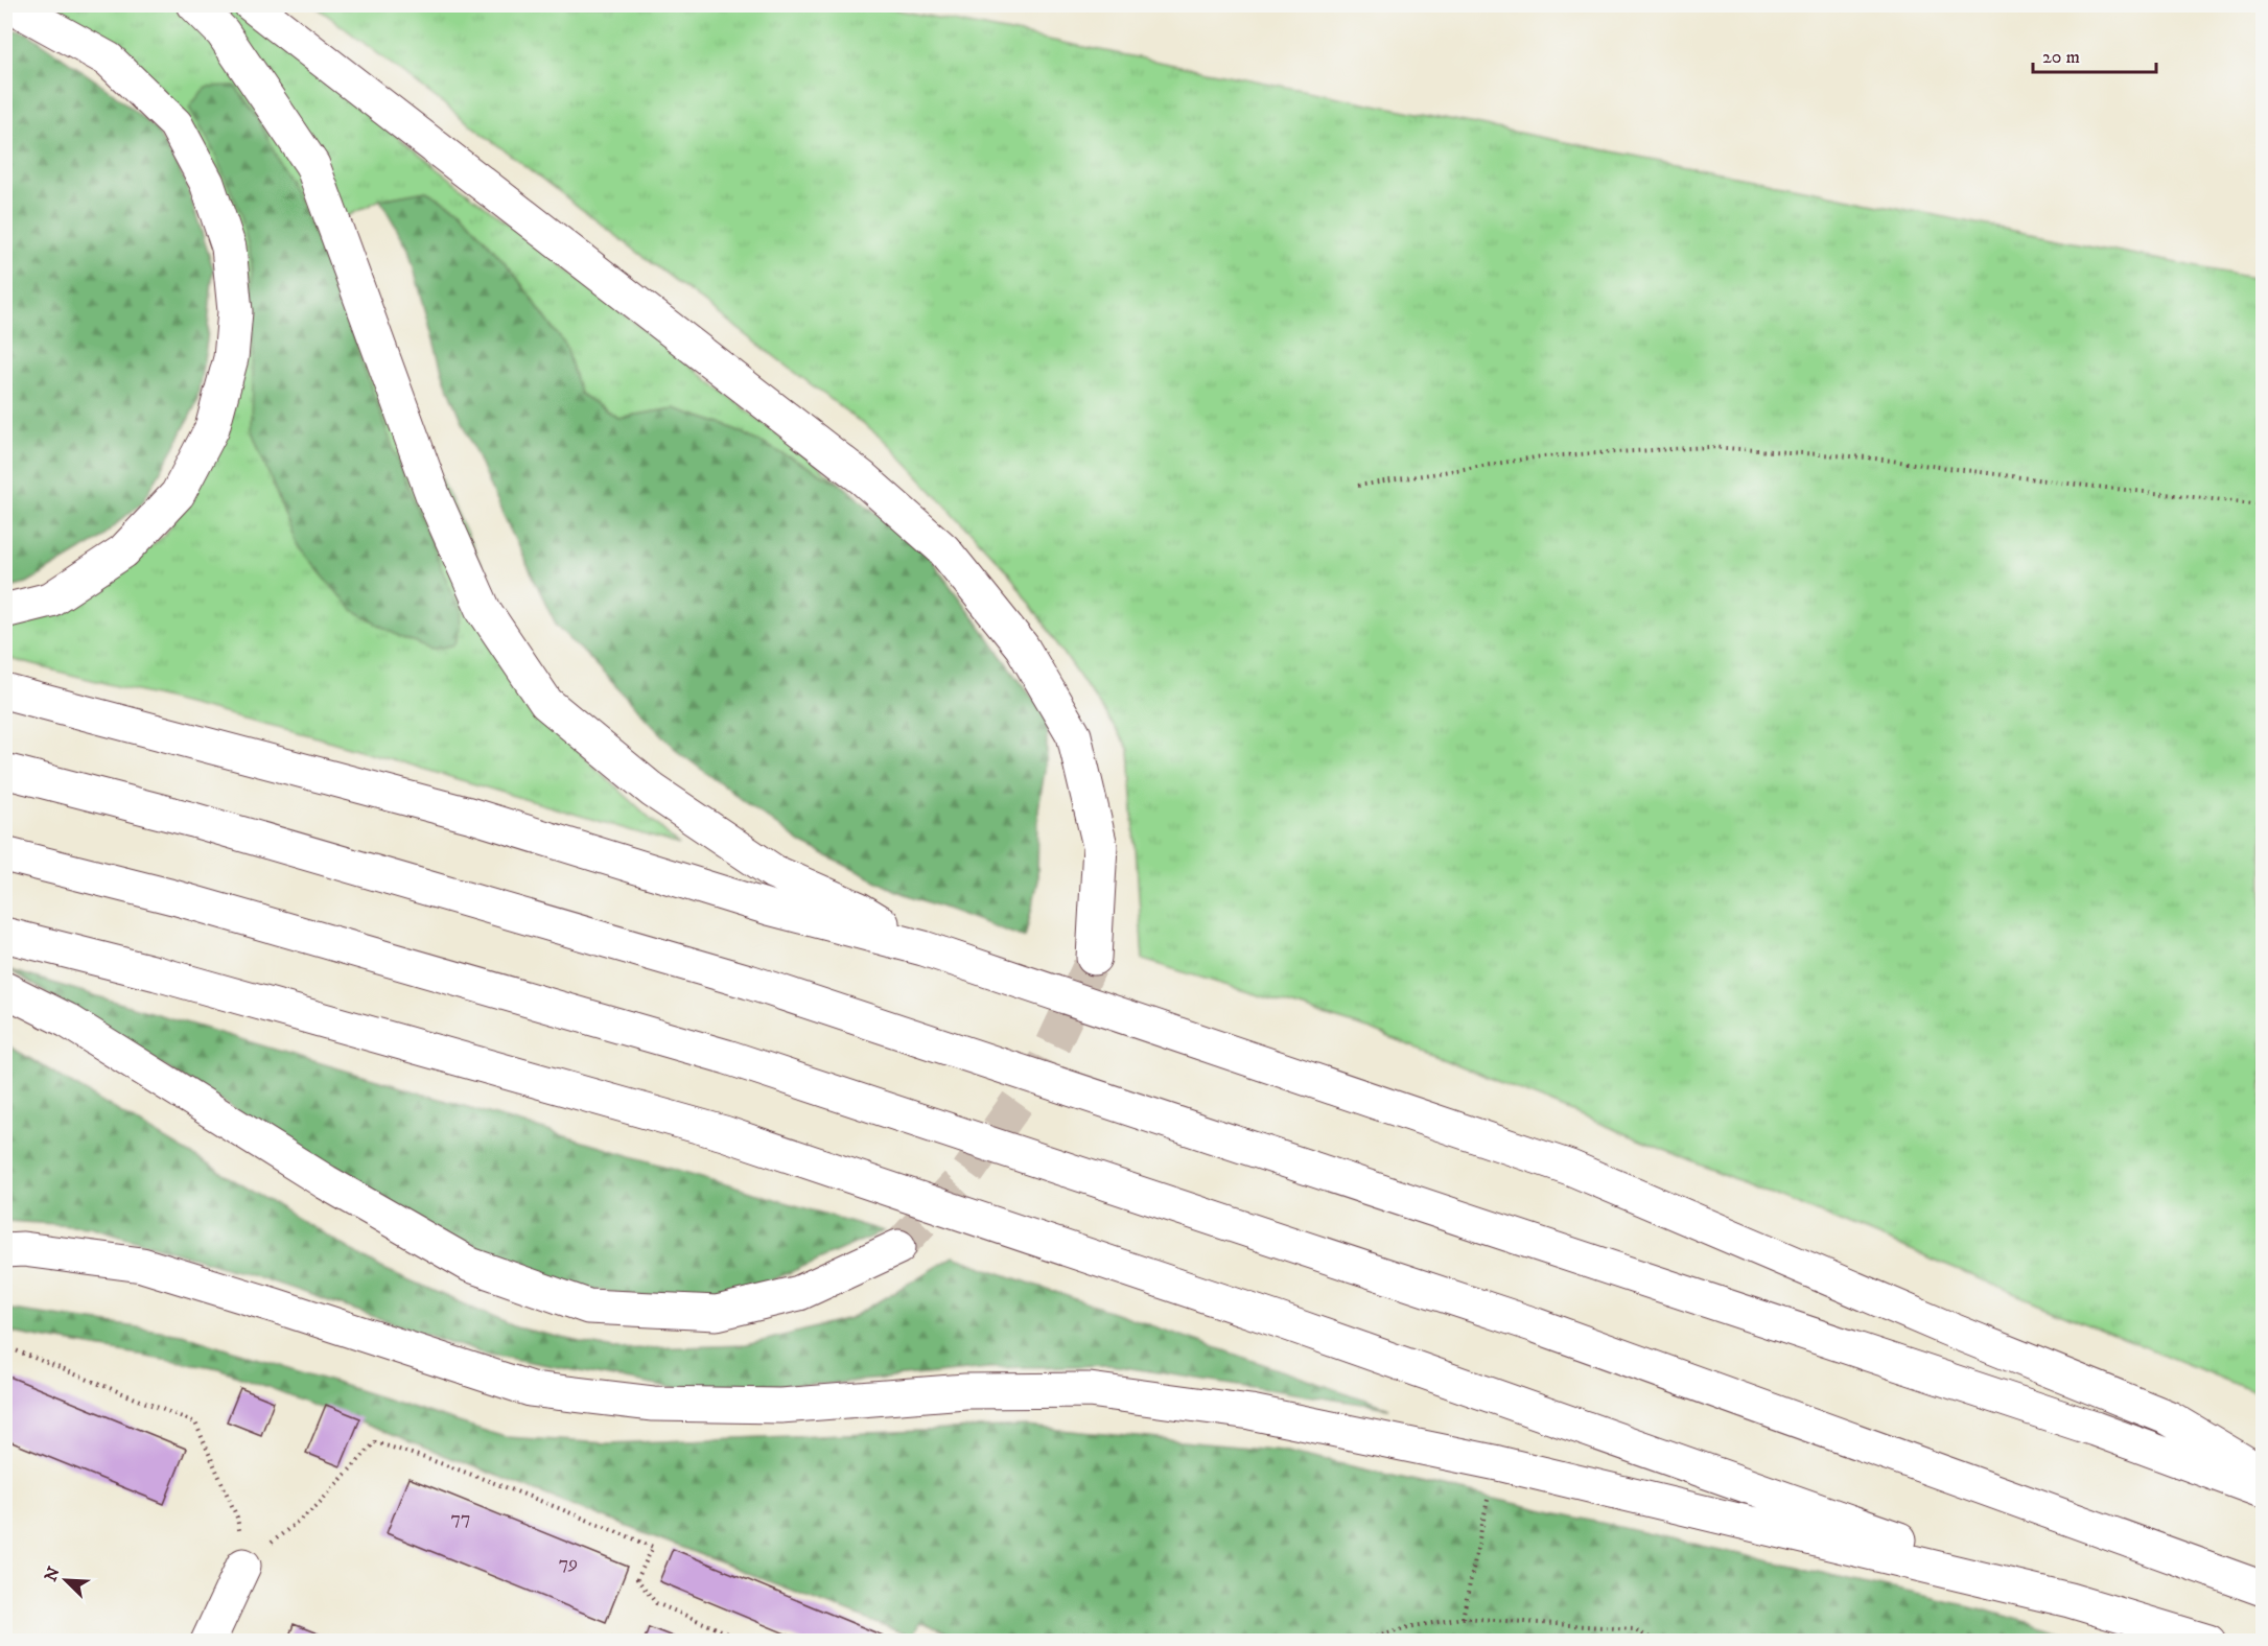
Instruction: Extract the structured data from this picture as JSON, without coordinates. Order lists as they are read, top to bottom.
{
  "house_numbers": ["77", "79"],
  "scale_bar": "20 m",
  "north": "top left"
}
